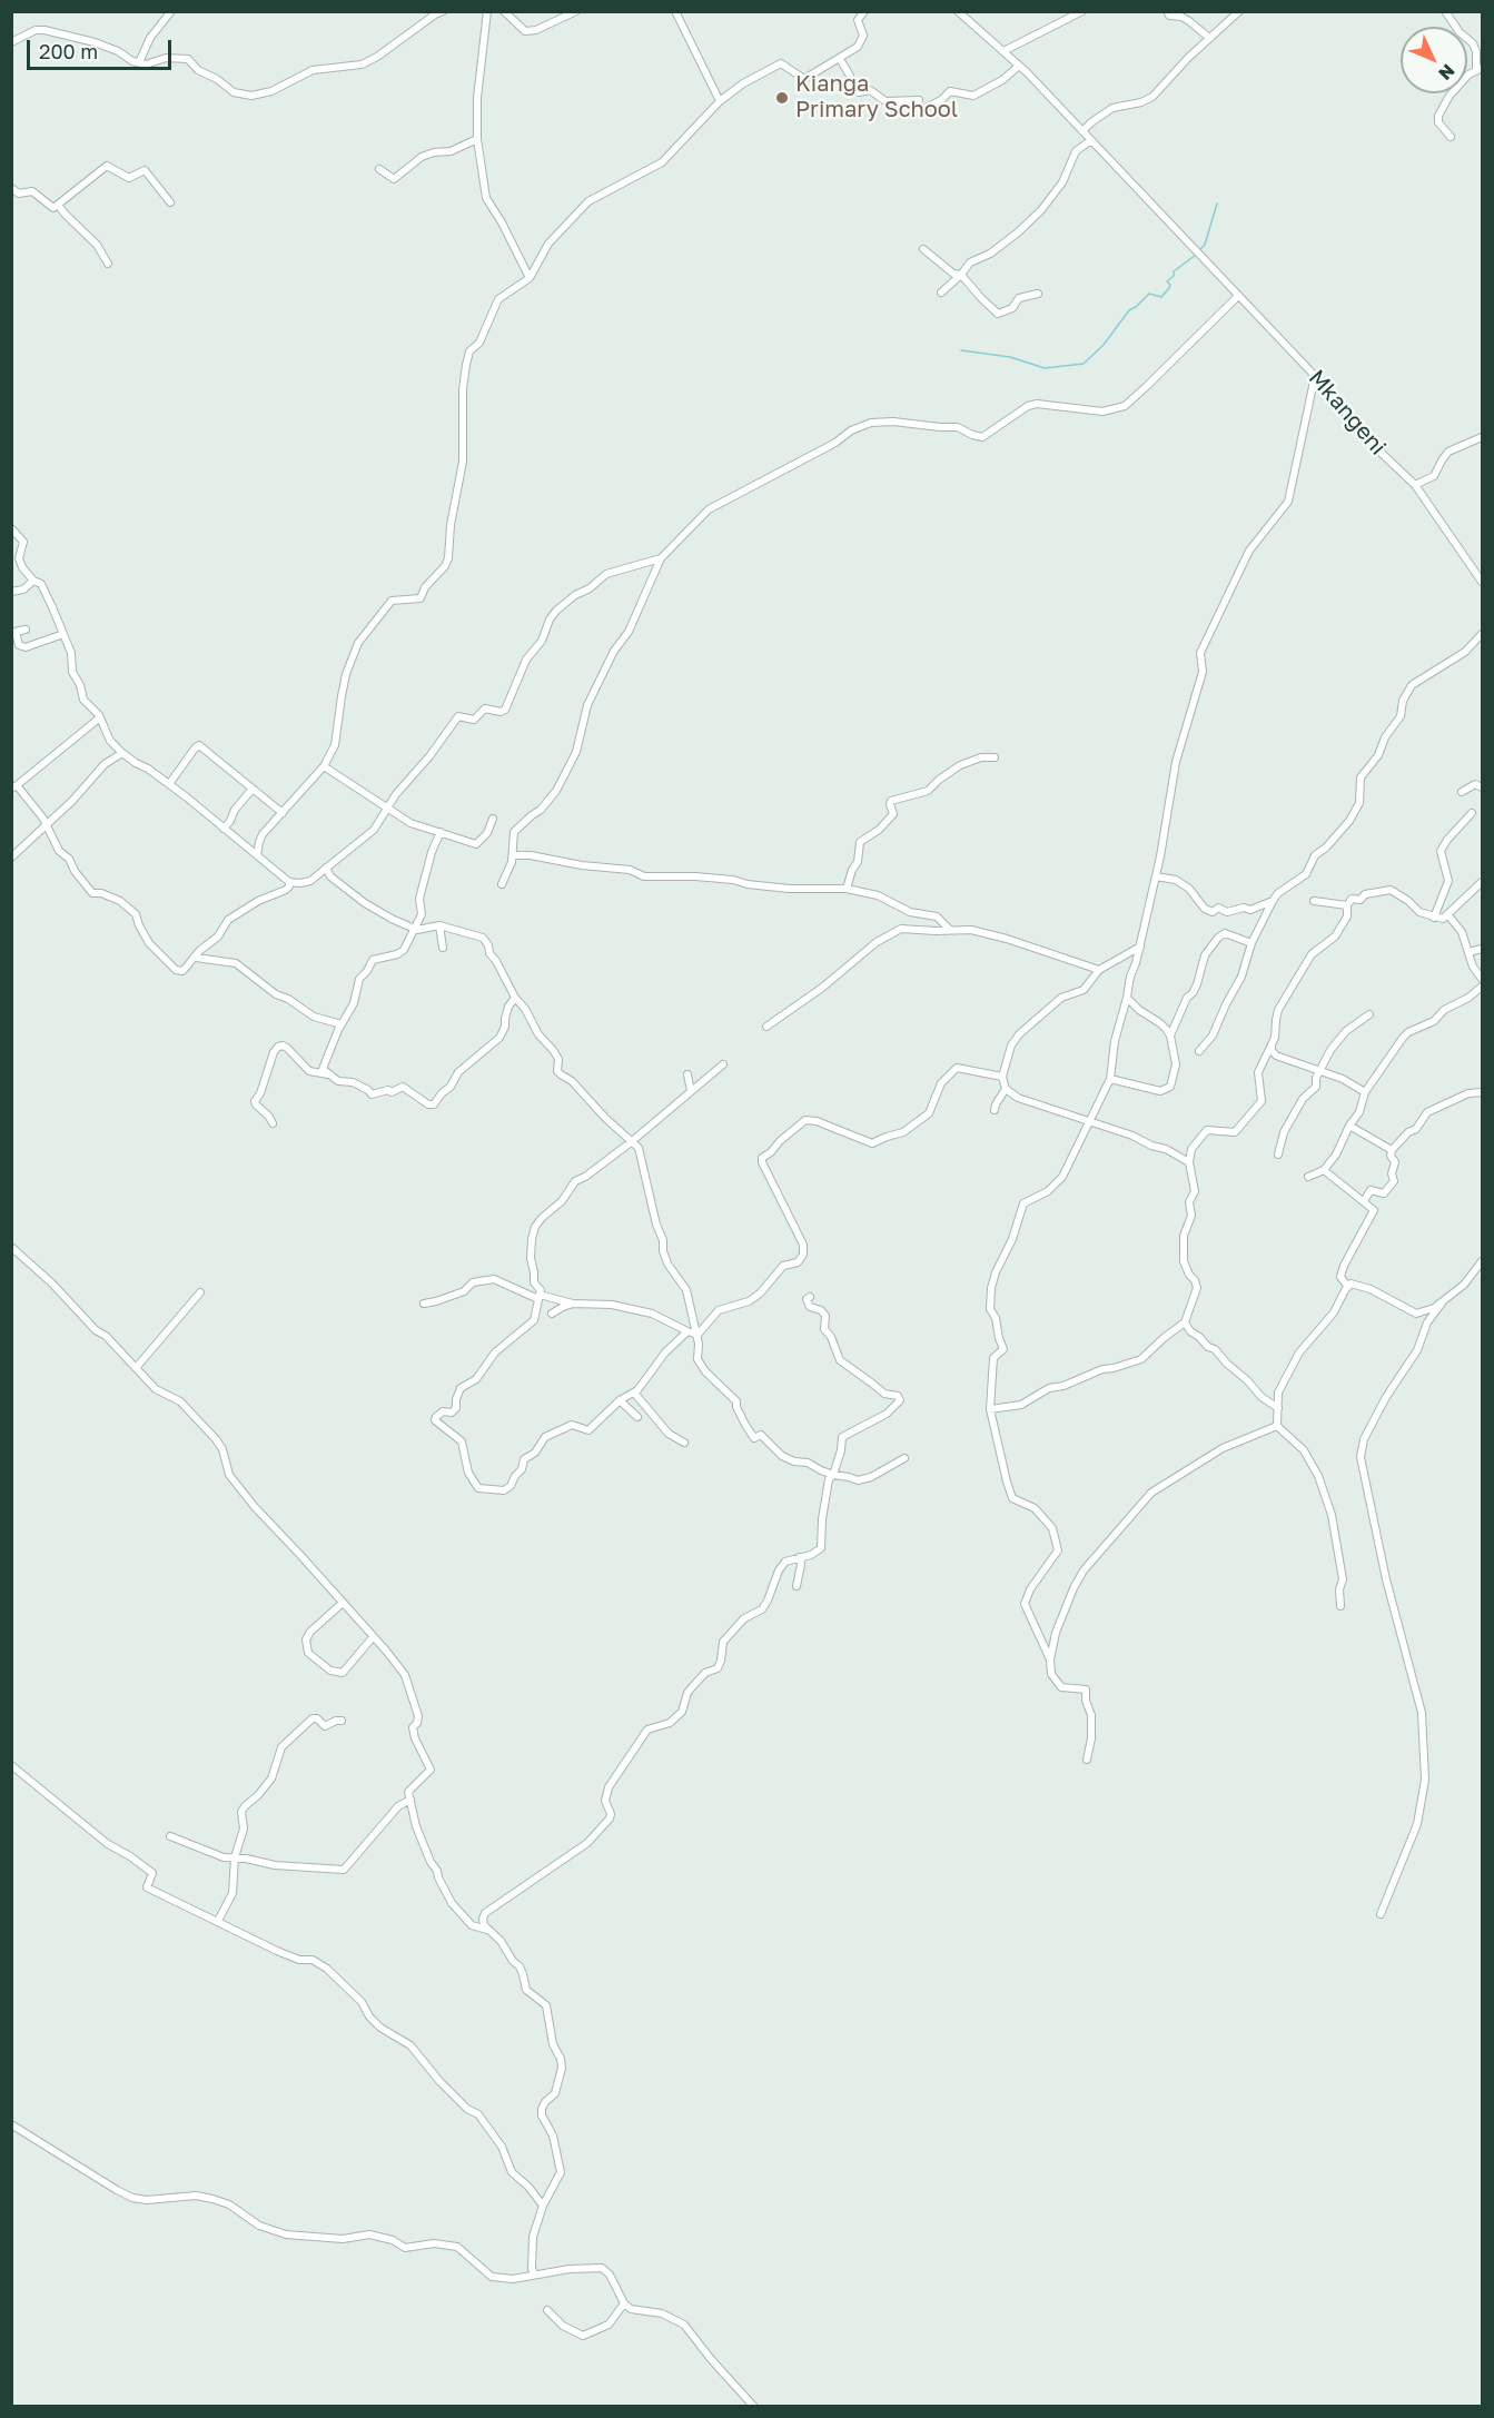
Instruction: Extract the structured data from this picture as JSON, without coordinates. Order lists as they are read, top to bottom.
{
  "streets": {
    "street": ["Mkangeni"]
  },
  "places": ["Kianga Primary School"],
  "scale_bar": "200 m",
  "north": "bottom right"
}
